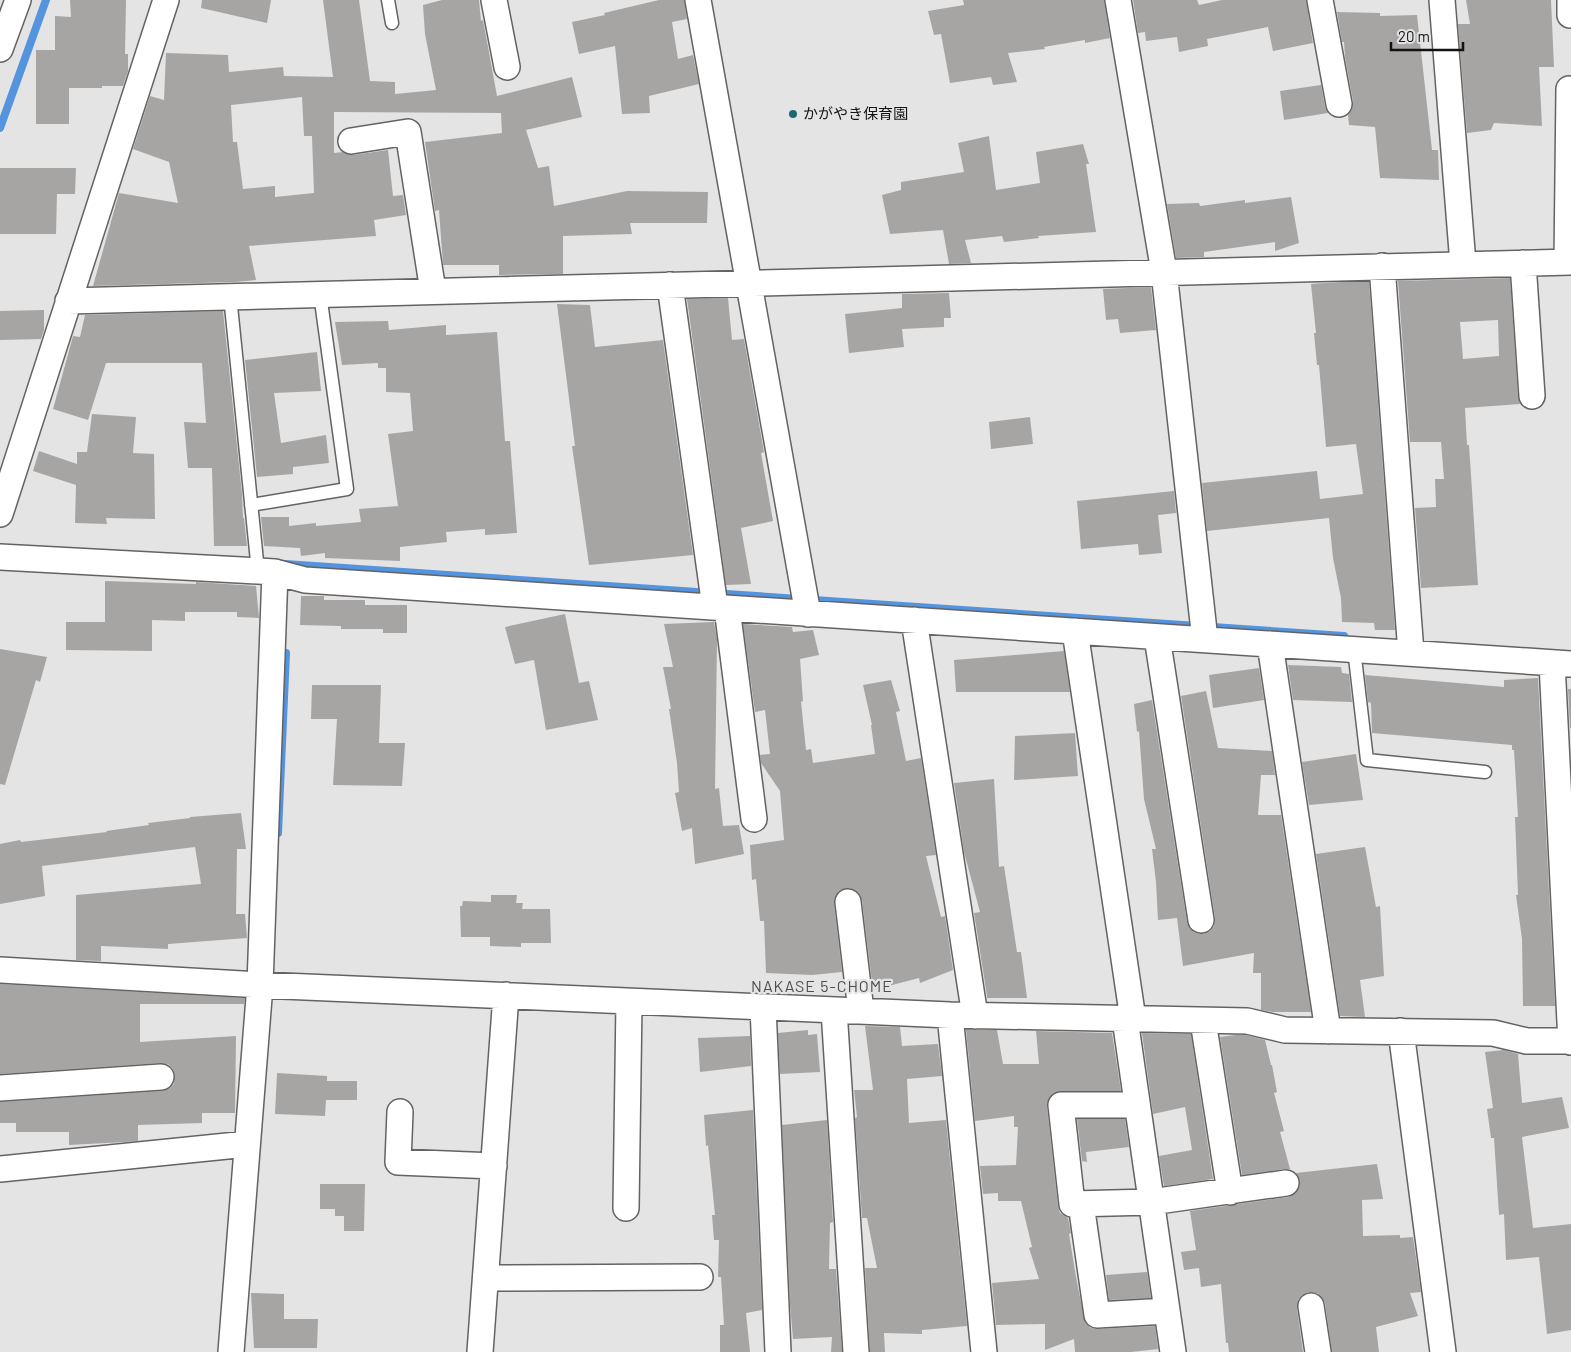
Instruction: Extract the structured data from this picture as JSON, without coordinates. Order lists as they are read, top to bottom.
{
  "districts": ["NAKASE 5-CHOME"],
  "places": ["かがやき保育園"],
  "scale_bar": "20 m"
}
